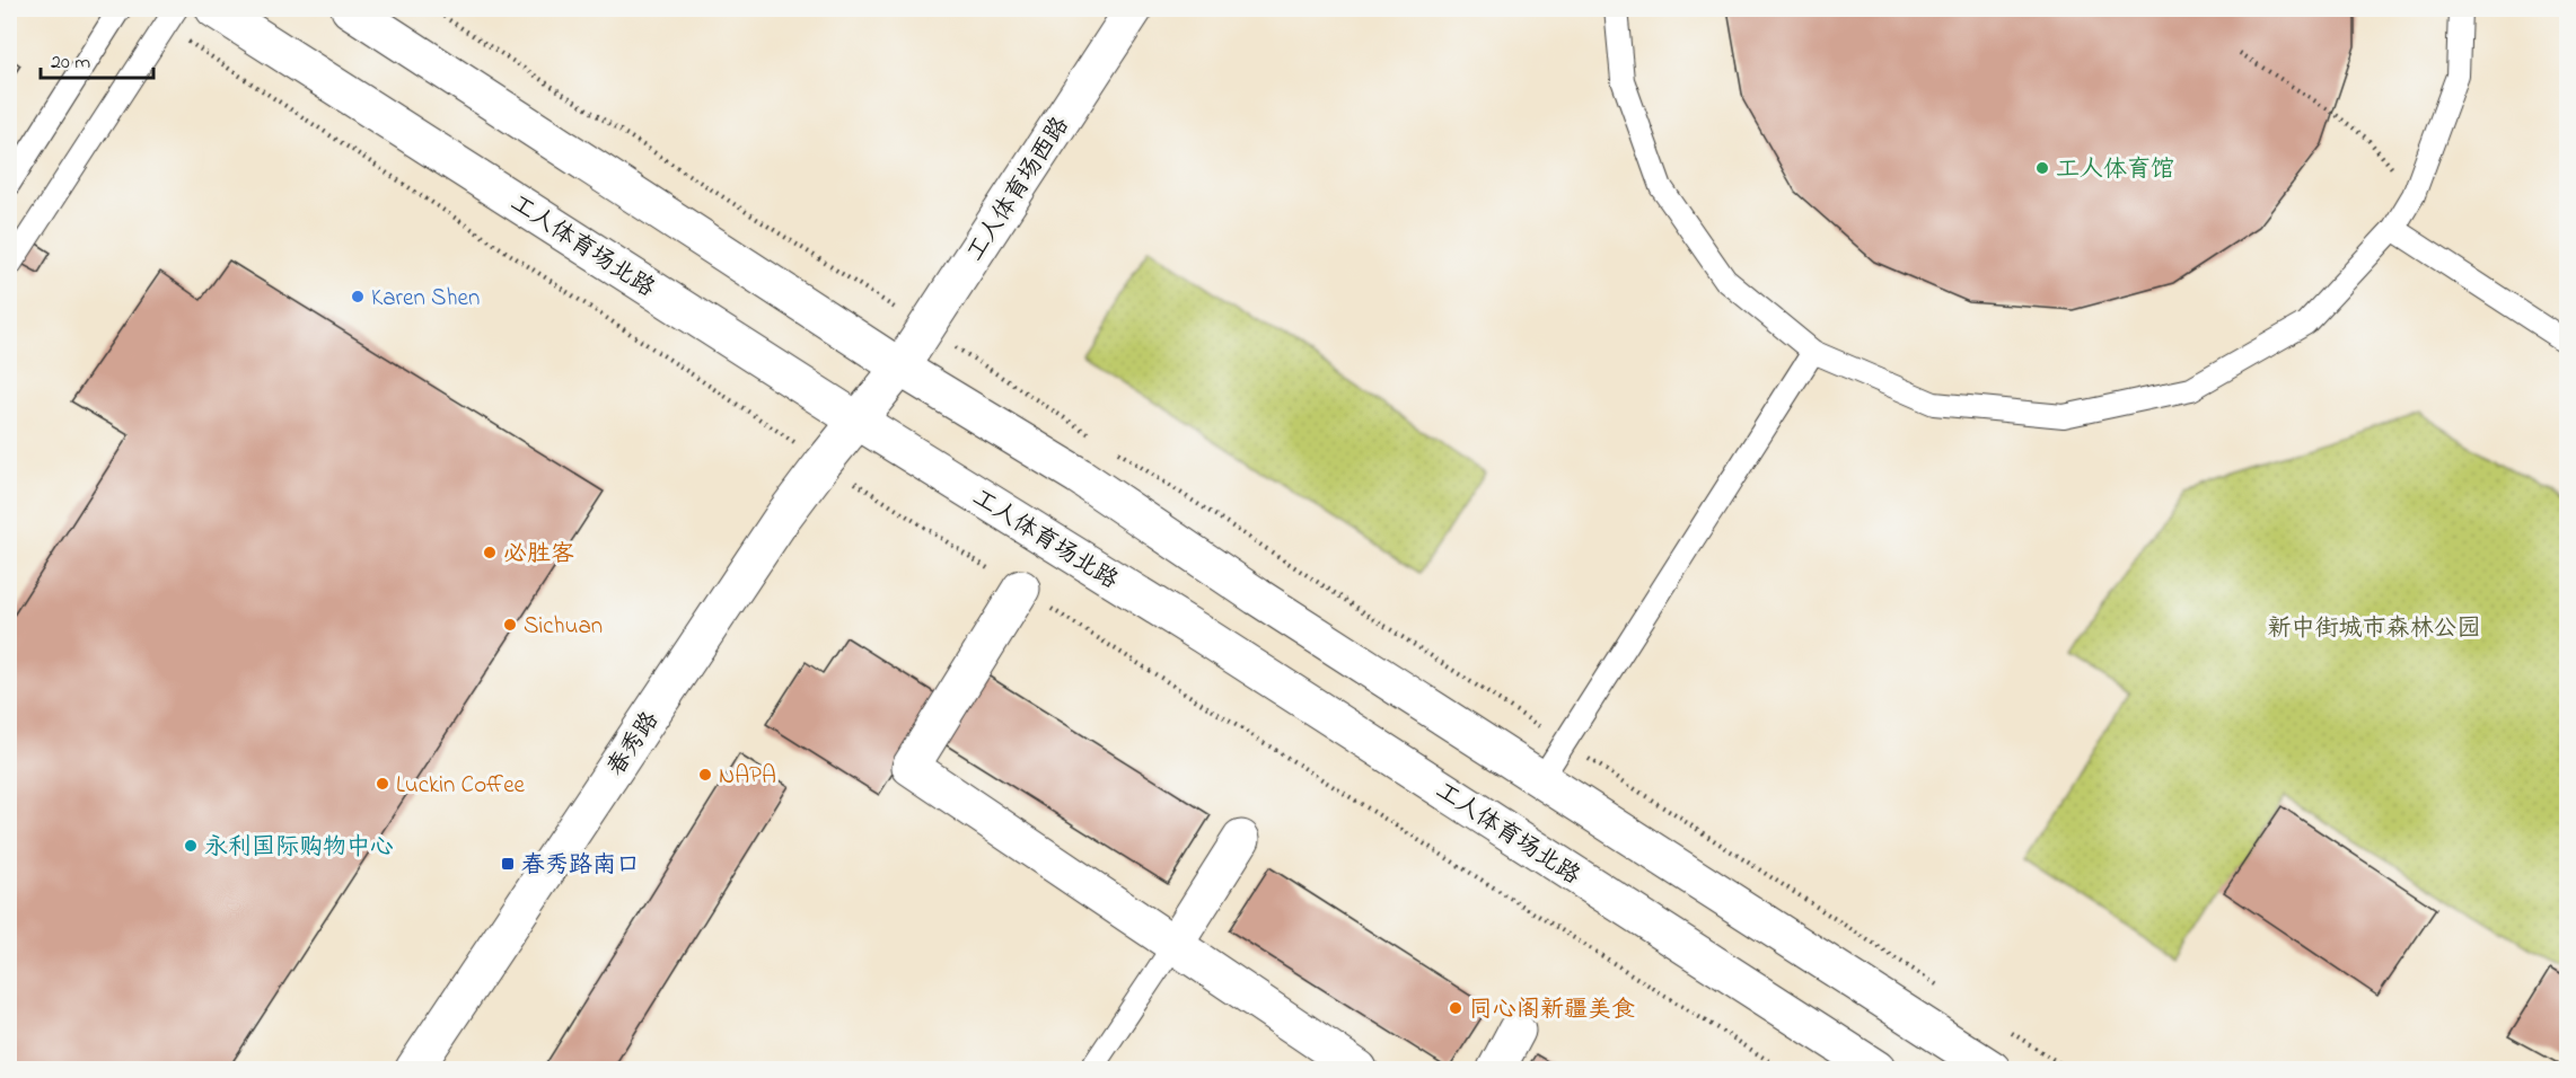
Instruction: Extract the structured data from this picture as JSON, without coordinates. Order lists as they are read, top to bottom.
{
  "streets": {
    "main road": ["工人体育场西路", "工人体育场北路", "春秀路"]
  },
  "crossings": [
    ["工人体育场西路", "工人体育场北路"],
    ["工人体育场西路", "春秀路"],
    ["工人体育场北路", "春秀路"]
  ],
  "parks": ["新中街城市森林公园"],
  "places": {
    "other": [
      "工人体育馆",
      "Karen Shen",
      "必胜客",
      "Sichuan",
      "NAPA",
      "Luckin Coffee",
      "永利国际购物中心",
      "同心阁新疆美食"
    ],
    "transit": ["春秀路南口"]
  },
  "scale_bar": "20 m"
}
